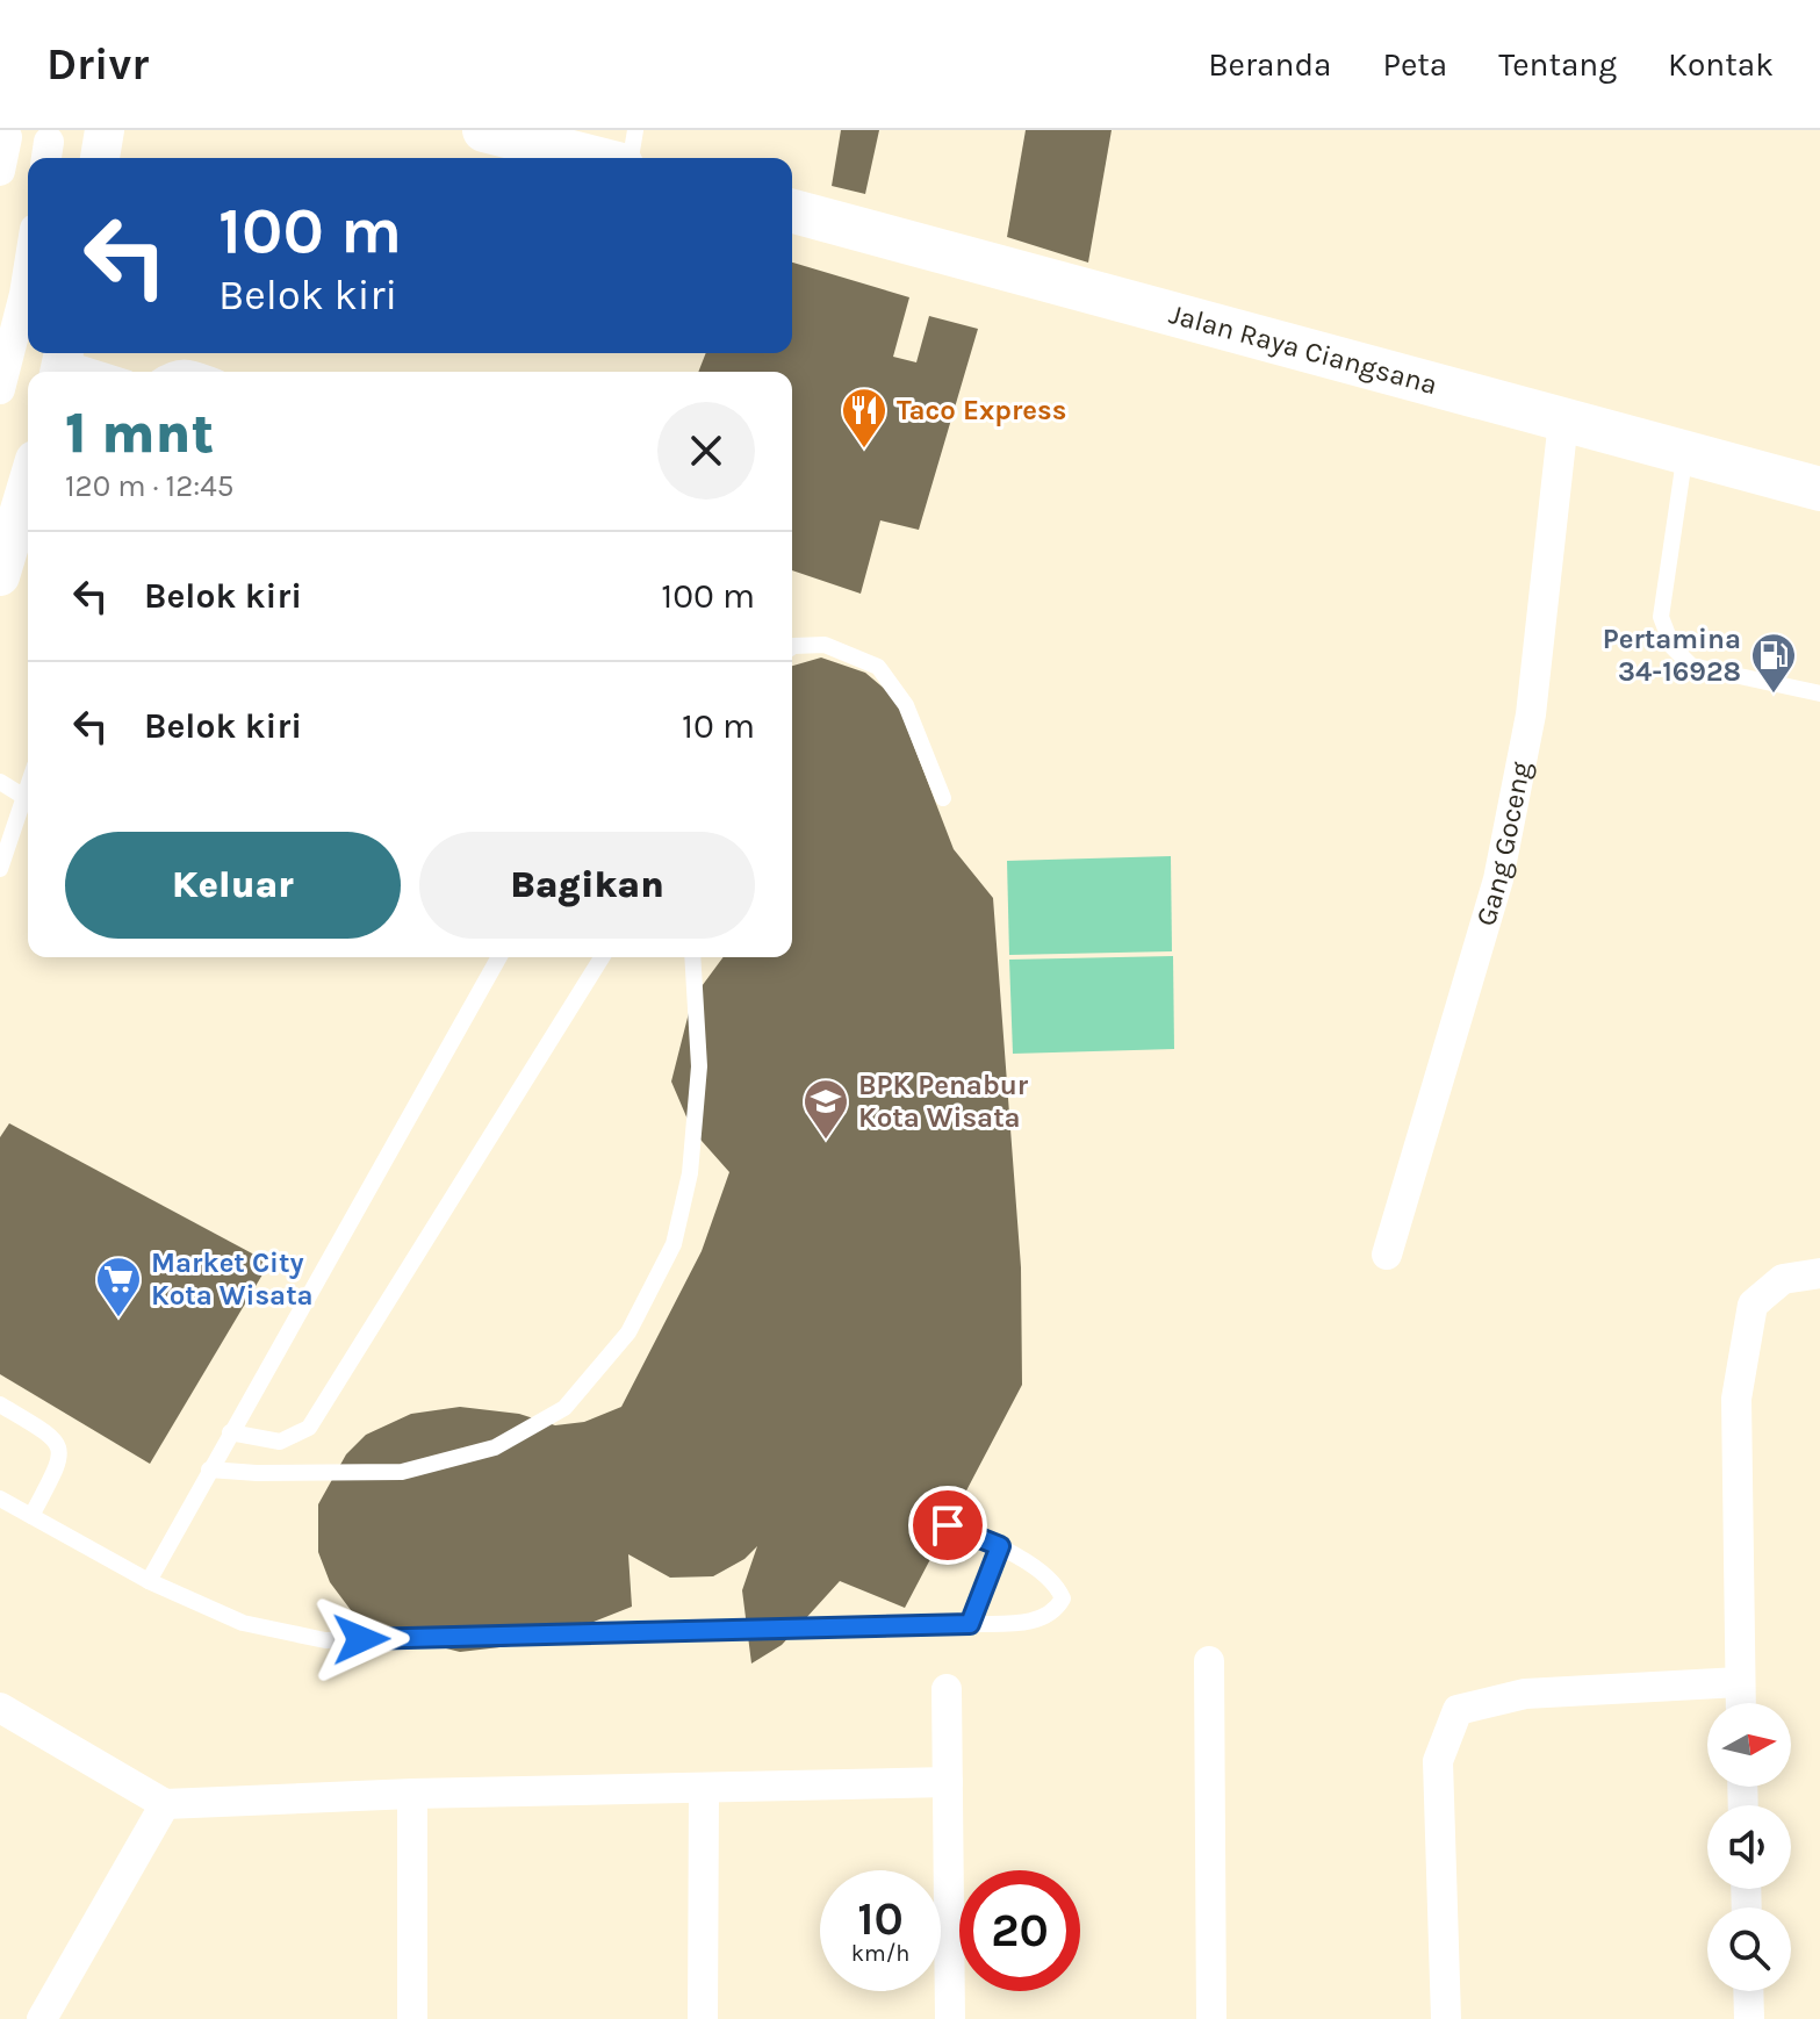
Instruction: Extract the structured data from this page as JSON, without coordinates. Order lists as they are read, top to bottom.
{
  "streets": {
    "main road": ["Jalan Raya Ciangsana"],
    "street": ["Gang Goceng"]
  },
  "crossings": [
    ["Jalan Raya Ciangsana", "Gang Goceng"]
  ],
  "places": {
    "restaurant": ["Taco Express"],
    "fuel station": ["Pertamina 34-16928"],
    "school or university": ["BPK Penabur Kota Wisata"],
    "supermarket": ["Market City Kota Wisata"]
  },
  "north": "right",
  "page": {
    "header": "Drivr",
    "nav": [
      "Beranda",
      "Peta",
      "Tentang",
      "Kontak"
    ],
    "turn": ["100 m", "Belok kiri"],
    "heading": ["1 mnt", "120 m · 12:45"],
    "list": [
      {
        "name": "Belok kiri",
        "value": "100 m"
      },
      {
        "name": "Belok kiri",
        "value": "10 m"
      }
    ],
    "buttons": ["Keluar", "Bagikan"],
    "speed": "10 km/h",
    "limit": "20"
  }
}
